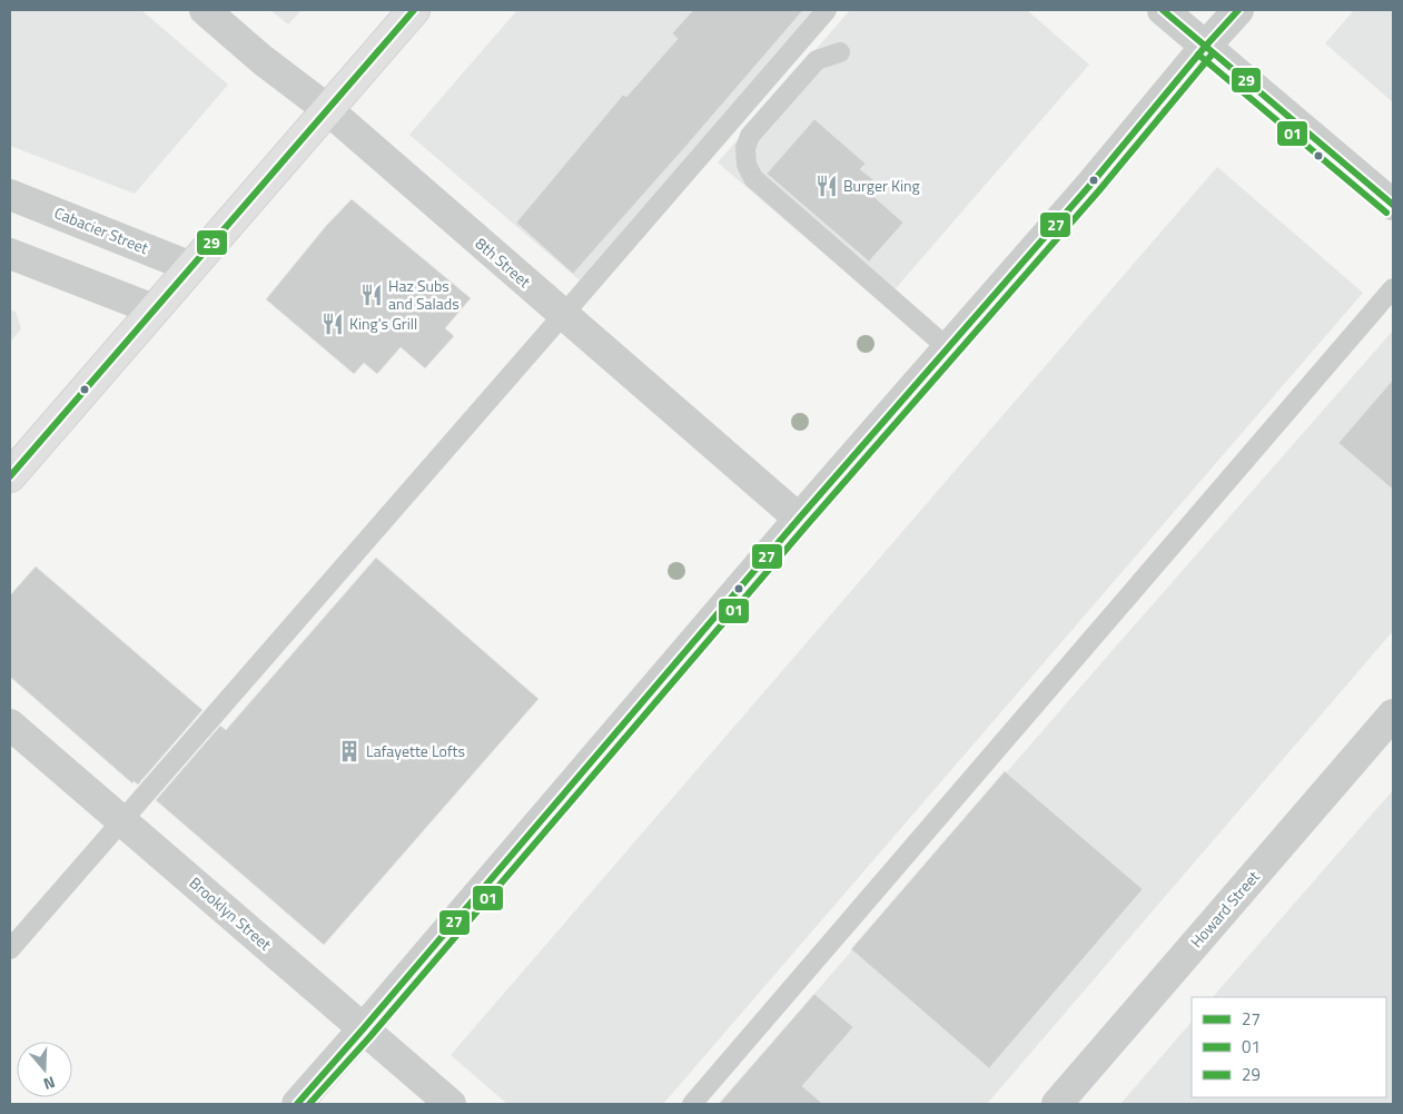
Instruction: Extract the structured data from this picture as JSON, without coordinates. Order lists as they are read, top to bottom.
{
  "streets": {
    "street": [
      "Cabacier Street",
      "8th Street",
      "Howard Street",
      "Brooklyn Street"
    ]
  },
  "places": {
    "restaurant": ["Burger King", "Haz Subs and Salads", "King's Grill"],
    "building": ["Lafayette Lofts"]
  },
  "lines": ["transit line 27", "transit line 29", "transit line 01"],
  "legend": ["27", "01", "29"],
  "north": "bottom"
}
